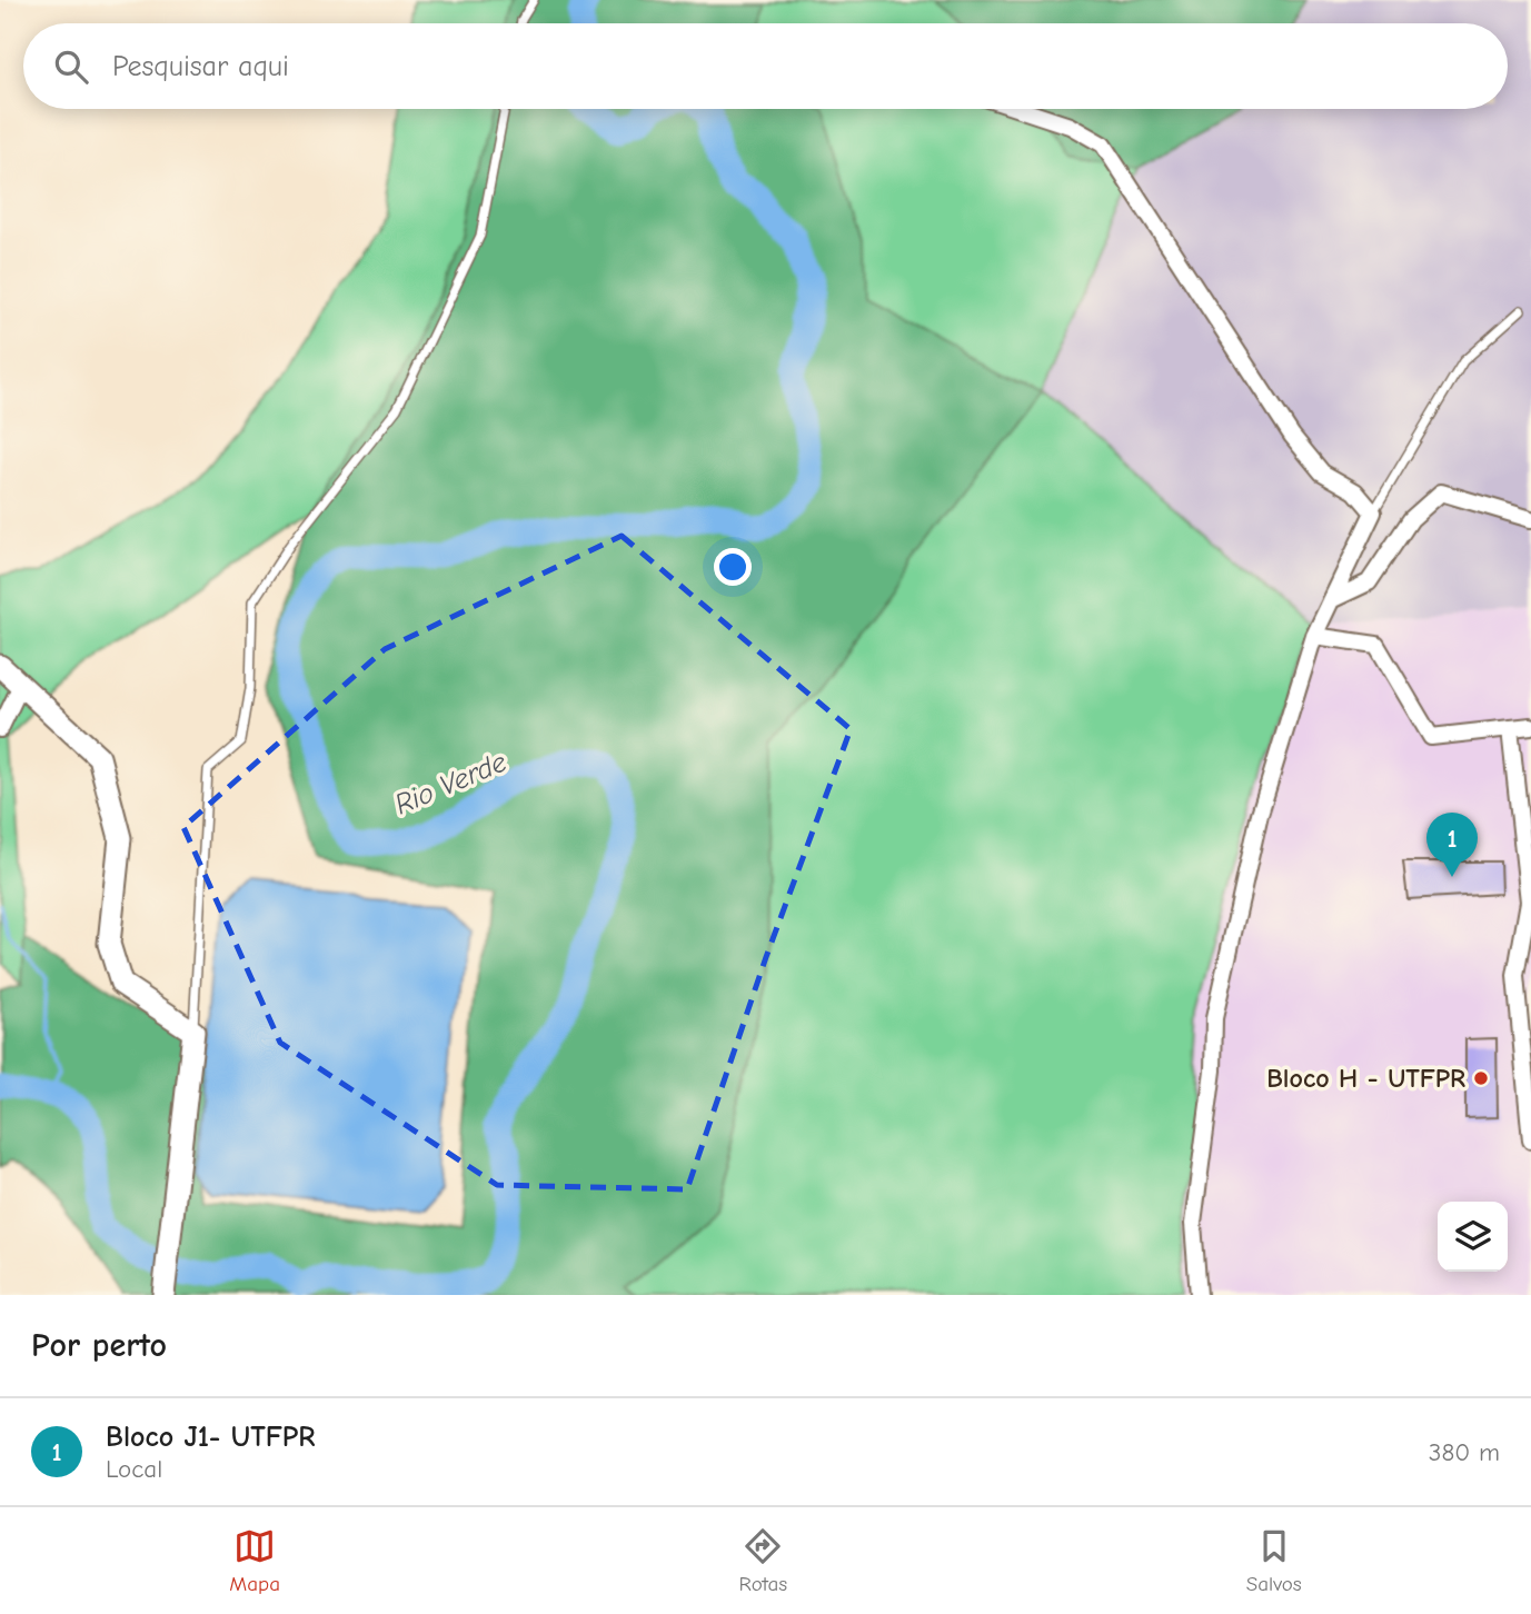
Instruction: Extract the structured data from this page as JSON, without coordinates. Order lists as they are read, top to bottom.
{
  "water": ["Rio Verde"],
  "places": ["Bloco H - UTFPR"],
  "page": {
    "search": "Pesquisar aqui",
    "pins": "1",
    "heading": "Por perto",
    "list": [
      {
        "mark": "1",
        "name": "Bloco J1- UTFPR",
        "note": "Local",
        "value": "380 m"
      }
    ],
    "nav": ["Mapa", "Rotas", "Salvos"]
  }
}
